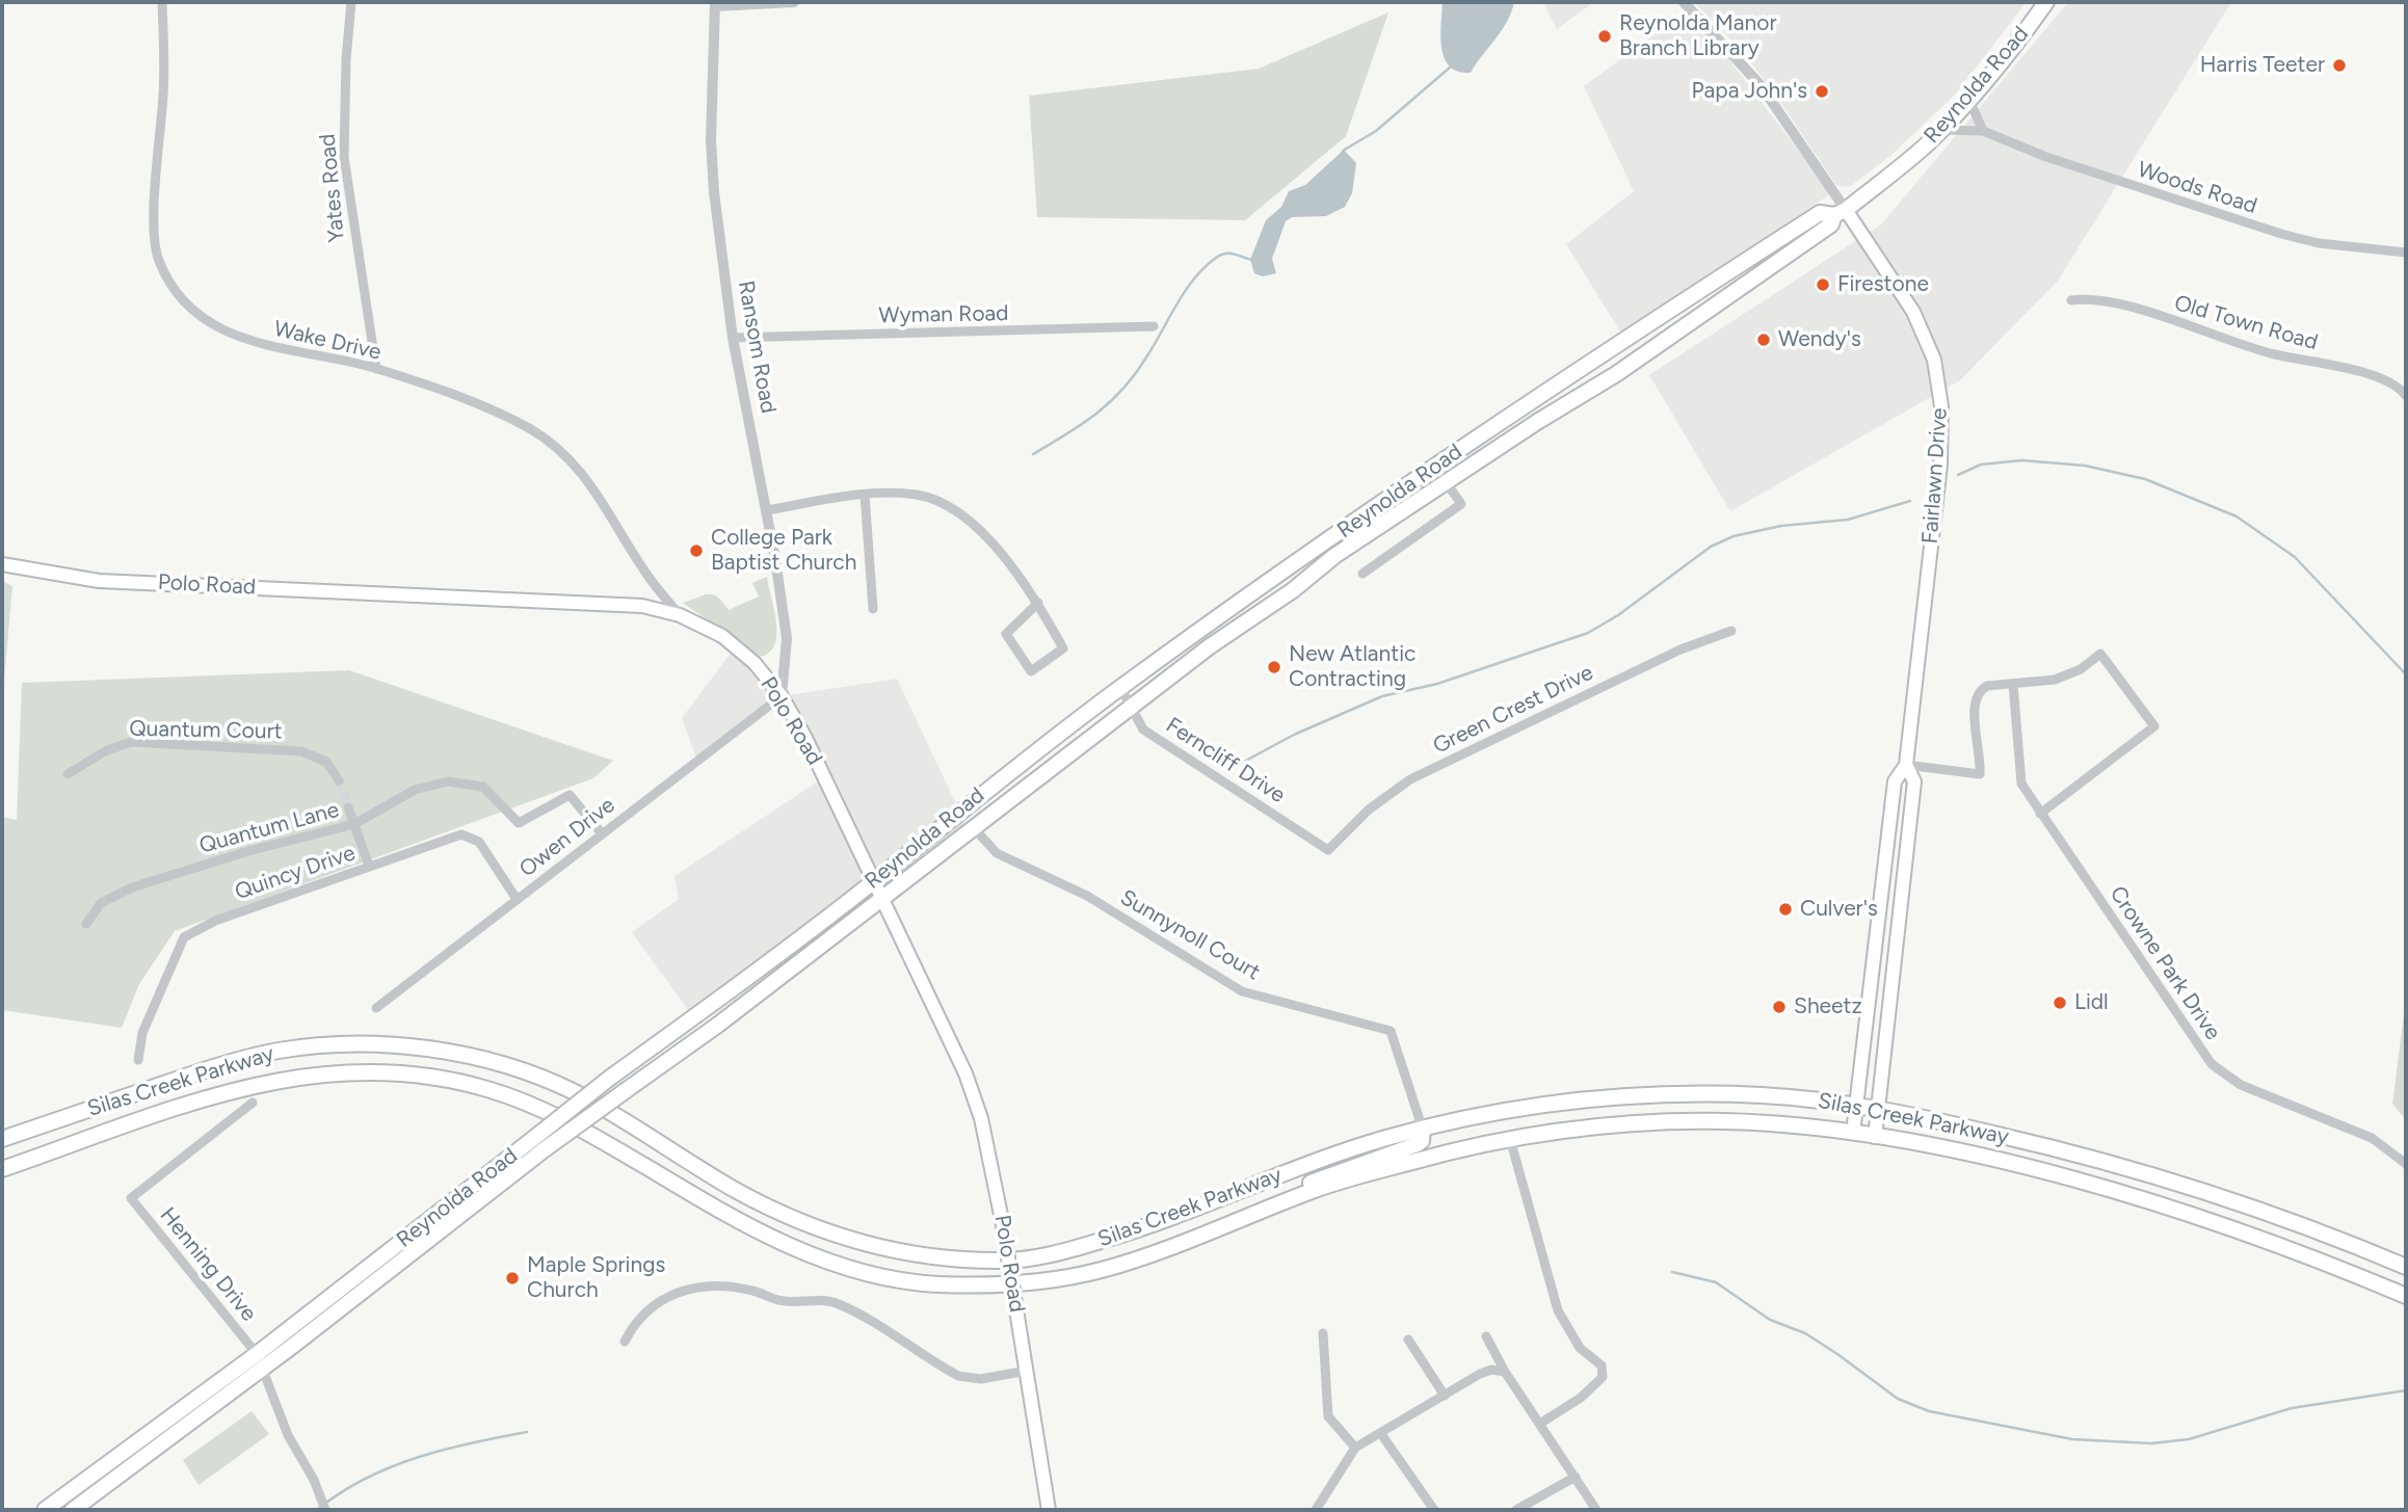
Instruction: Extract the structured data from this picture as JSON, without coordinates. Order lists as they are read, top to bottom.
{
  "streets": {
    "main road": [
      "Reynolda Road",
      "Fairlawn Drive",
      "Polo Road",
      "Silas Creek Parkway"
    ],
    "street": [
      "Yates Road",
      "Woods Road",
      "Wyman Road",
      "Old Town Road",
      "Wake Drive",
      "Ransom Road",
      "Green Crest Drive",
      "Quantum Court",
      "Ferncliff Drive",
      "Quantum Lane",
      "Owen Drive",
      "Quincy Drive",
      "Sunnynoll Court",
      "Crowne Park Drive",
      "Henning Drive"
    ]
  },
  "crossings": [
    ["Reynolda Road", "Woods Road"],
    ["Reynolda Road", "Fairlawn Drive"],
    ["Reynolda Road", "Polo Road"],
    ["Reynolda Road", "Ferncliff Drive"],
    ["Reynolda Road", "Sunnynoll Court"],
    ["Reynolda Road", "Henning Drive"],
    ["Yates Road", "Wake Drive"],
    ["Wyman Road", "Ransom Road"],
    ["Wake Drive", "Polo Road"],
    ["Ransom Road", "Polo Road"],
    ["Ransom Road", "Owen Drive"],
    ["Fairlawn Drive", "Silas Creek Parkway"],
    ["Polo Road", "Owen Drive"],
    ["Green Crest Drive", "Ferncliff Drive"],
    ["Quantum Lane", "Owen Drive"],
    ["Owen Drive", "Quincy Drive"],
    ["Sunnynoll Court", "Silas Creek Parkway"]
  ],
  "places": [
    "Reynolda Manor Branch Library",
    "Harris Teeter",
    "Papa John's",
    "Firestone",
    "Wendy's",
    "College Park Baptist Church",
    "New Atlantic Contracting",
    "Culver's",
    "Lidl",
    "Sheetz",
    "Maple Springs Church"
  ]
}
